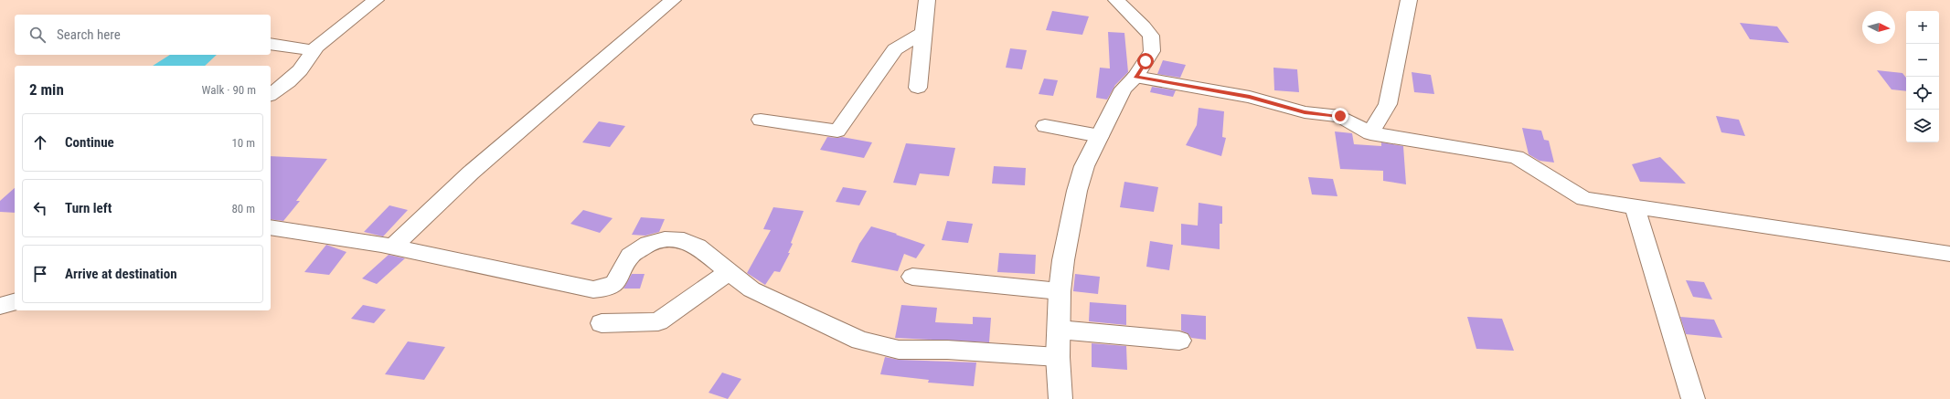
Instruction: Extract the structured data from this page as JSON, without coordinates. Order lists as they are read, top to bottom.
{
  "north": "right",
  "page": {
    "map_buttons": ["+", "−"],
    "search": "Search here",
    "heading": ["2 min", "Walk · 90 m"],
    "list": [
      ["Continue", "10 m"],
      ["Turn left", "80 m"],
      "Arrive at destination"
    ]
  }
}
